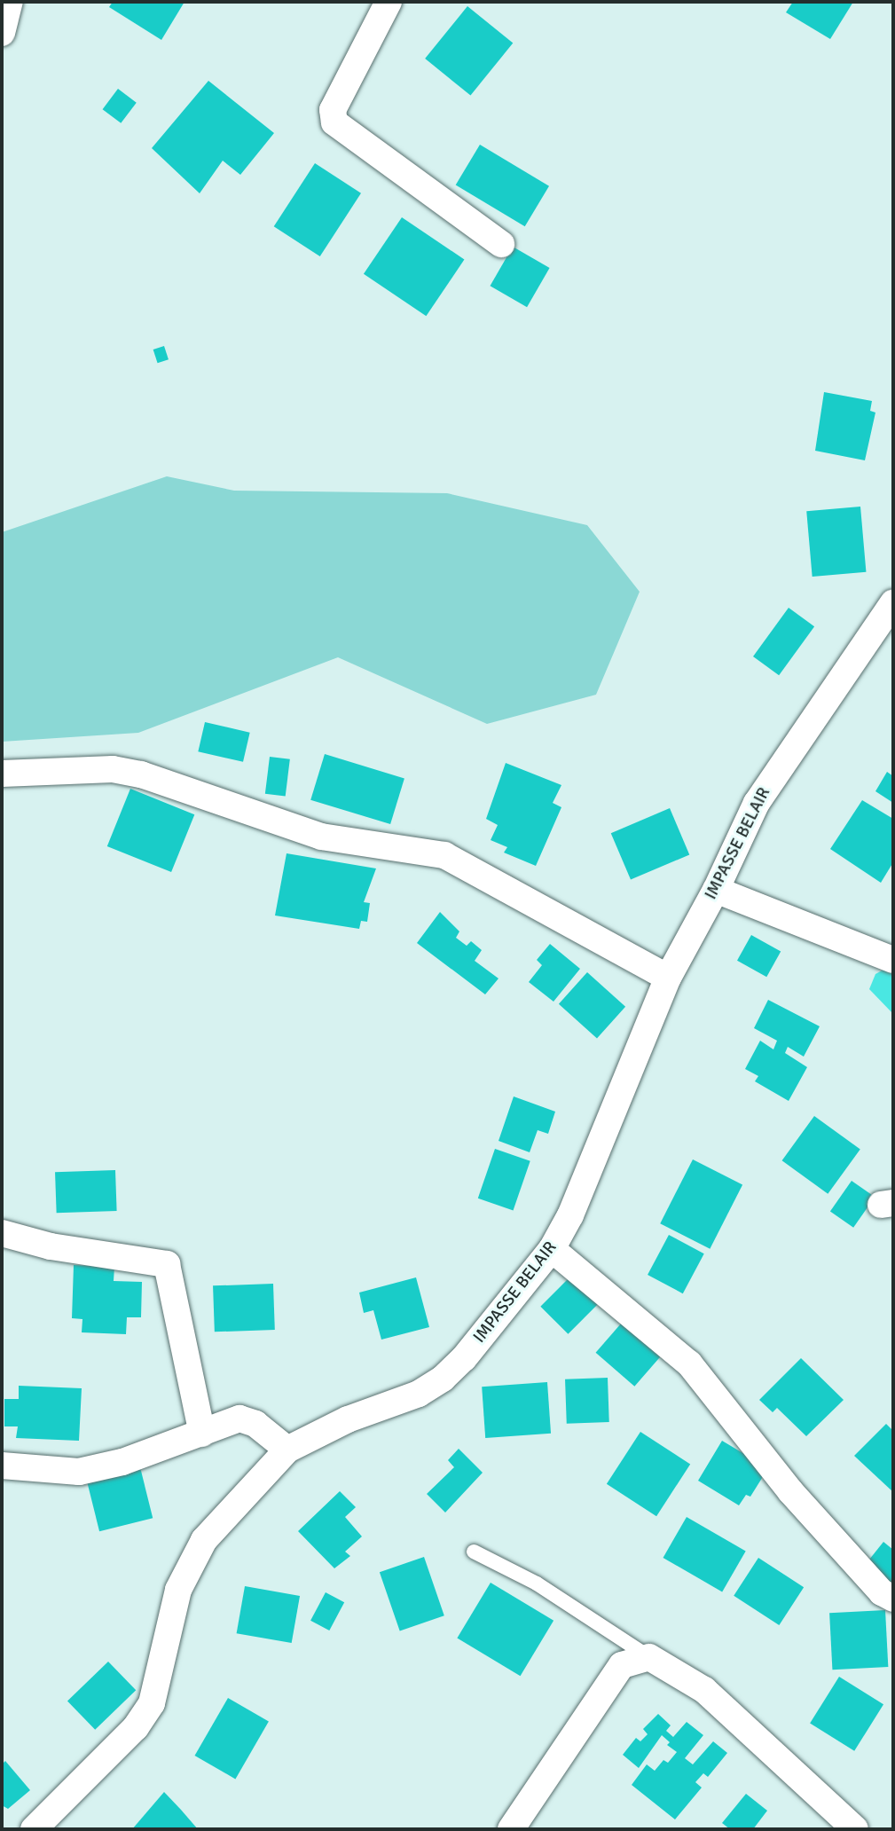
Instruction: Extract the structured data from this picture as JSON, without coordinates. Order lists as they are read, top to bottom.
{
  "streets": {
    "street": ["IMPASSE BELAIR"]
  }
}
